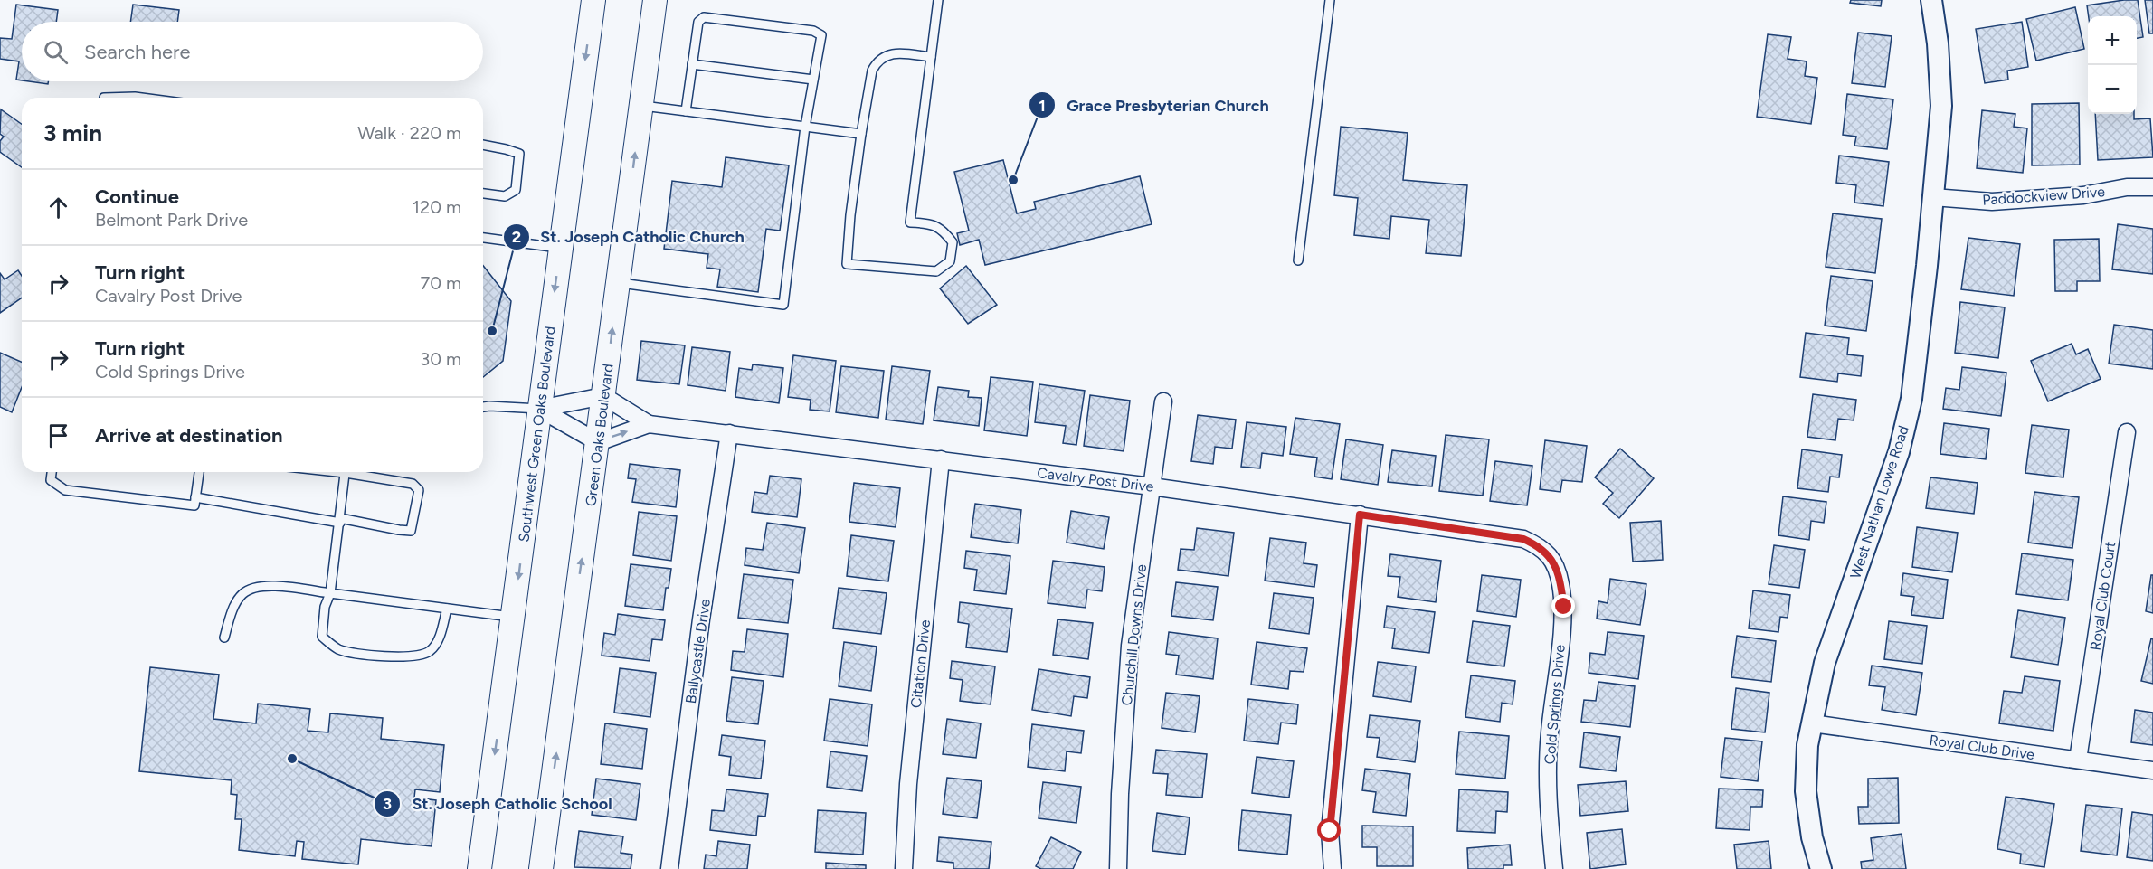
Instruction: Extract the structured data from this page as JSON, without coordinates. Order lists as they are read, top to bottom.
{
  "streets": {
    "main road": ["Southwest Green Oaks Boulevard", "Green Oaks Boulevard"],
    "street": [
      "Paddockview Drive",
      "Cavalry Post Drive",
      "West Nathan Lowe Road",
      "Royal Club Court",
      "Churchill Downs Drive",
      "Ballycastle Drive",
      "Citation Drive",
      "Cold Springs Drive",
      "Royal Club Drive"
    ]
  },
  "crossings": [
    ["Paddockview Drive", "West Nathan Lowe Road"],
    ["Green Oaks Boulevard", "Cavalry Post Drive"],
    ["Cavalry Post Drive", "Churchill Downs Drive"],
    ["Cavalry Post Drive", "Ballycastle Drive"],
    ["Cavalry Post Drive", "Citation Drive"],
    ["Cavalry Post Drive", "Cold Springs Drive"],
    ["West Nathan Lowe Road", "Royal Club Drive"],
    ["Royal Club Court", "Royal Club Drive"]
  ],
  "one_way": ["Southwest Green Oaks Boulevard", "Green Oaks Boulevard"],
  "places": ["Grace Presbyterian Church", "St. Joseph Catholic Church", "St. Joseph Catholic School"],
  "page": {
    "map_buttons": ["+", "−"],
    "search": "Search here",
    "heading": ["3 min", "Walk · 220 m"],
    "list": [
      ["Continue", "Belmont Park Drive", "120 m"],
      ["Turn right", "Cavalry Post Drive", "70 m"],
      ["Turn right", "Cold Springs Drive", "30 m"],
      "Arrive at destination"
    ]
  }
}
